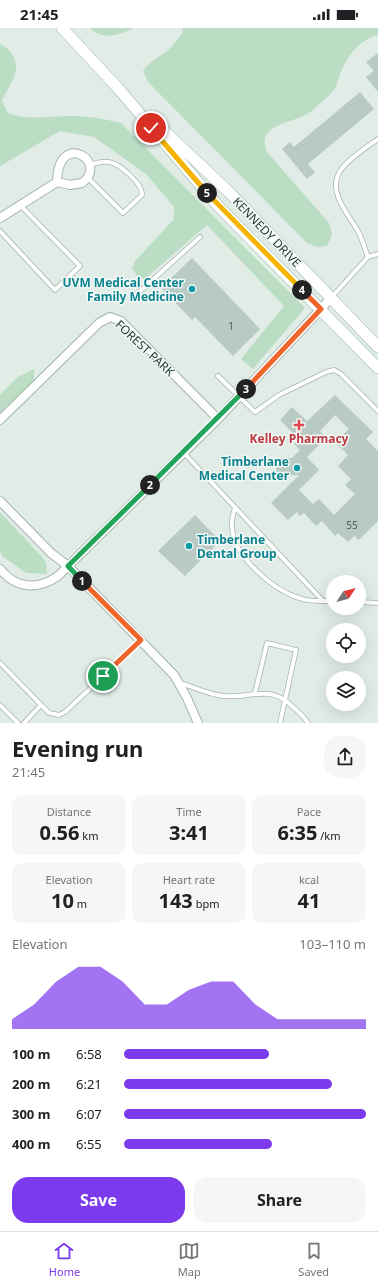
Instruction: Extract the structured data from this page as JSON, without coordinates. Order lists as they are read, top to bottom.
{
  "streets": {
    "main road": ["KENNEDY DRIVE"],
    "street": ["FOREST PARK"]
  },
  "places": {
    "other": ["UVM Medical Center Family Medicine", "Timberlane Medical Center", "Timberlane Dental Group"],
    "health": ["Kelley Pharmacy"]
  },
  "house_numbers": ["1", "55"],
  "north": "top right",
  "page": {
    "status": "21:45",
    "pins": [
      "5",
      "4",
      "3",
      "2",
      "1"
    ],
    "heading": ["Evening run", "21:45"],
    "stats": [
      ["Distance", "0.56 km"],
      ["Time", "3:41"],
      ["Pace", "6:35 /km"],
      ["Elevation", "10 m"],
      ["Heart rate", "143 bpm"],
      ["kcal", "41"]
    ],
    "chart": ["Elevation", "103–110 m"],
    "list": [
      {
        "name": "100 m",
        "note": "6:58"
      },
      {
        "name": "200 m",
        "note": "6:21"
      },
      {
        "name": "300 m",
        "note": "6:07"
      },
      {
        "name": "400 m",
        "note": "6:55"
      }
    ],
    "buttons": ["Save", "Share"],
    "tabs": ["Home", "Map", "Saved"]
  }
}
